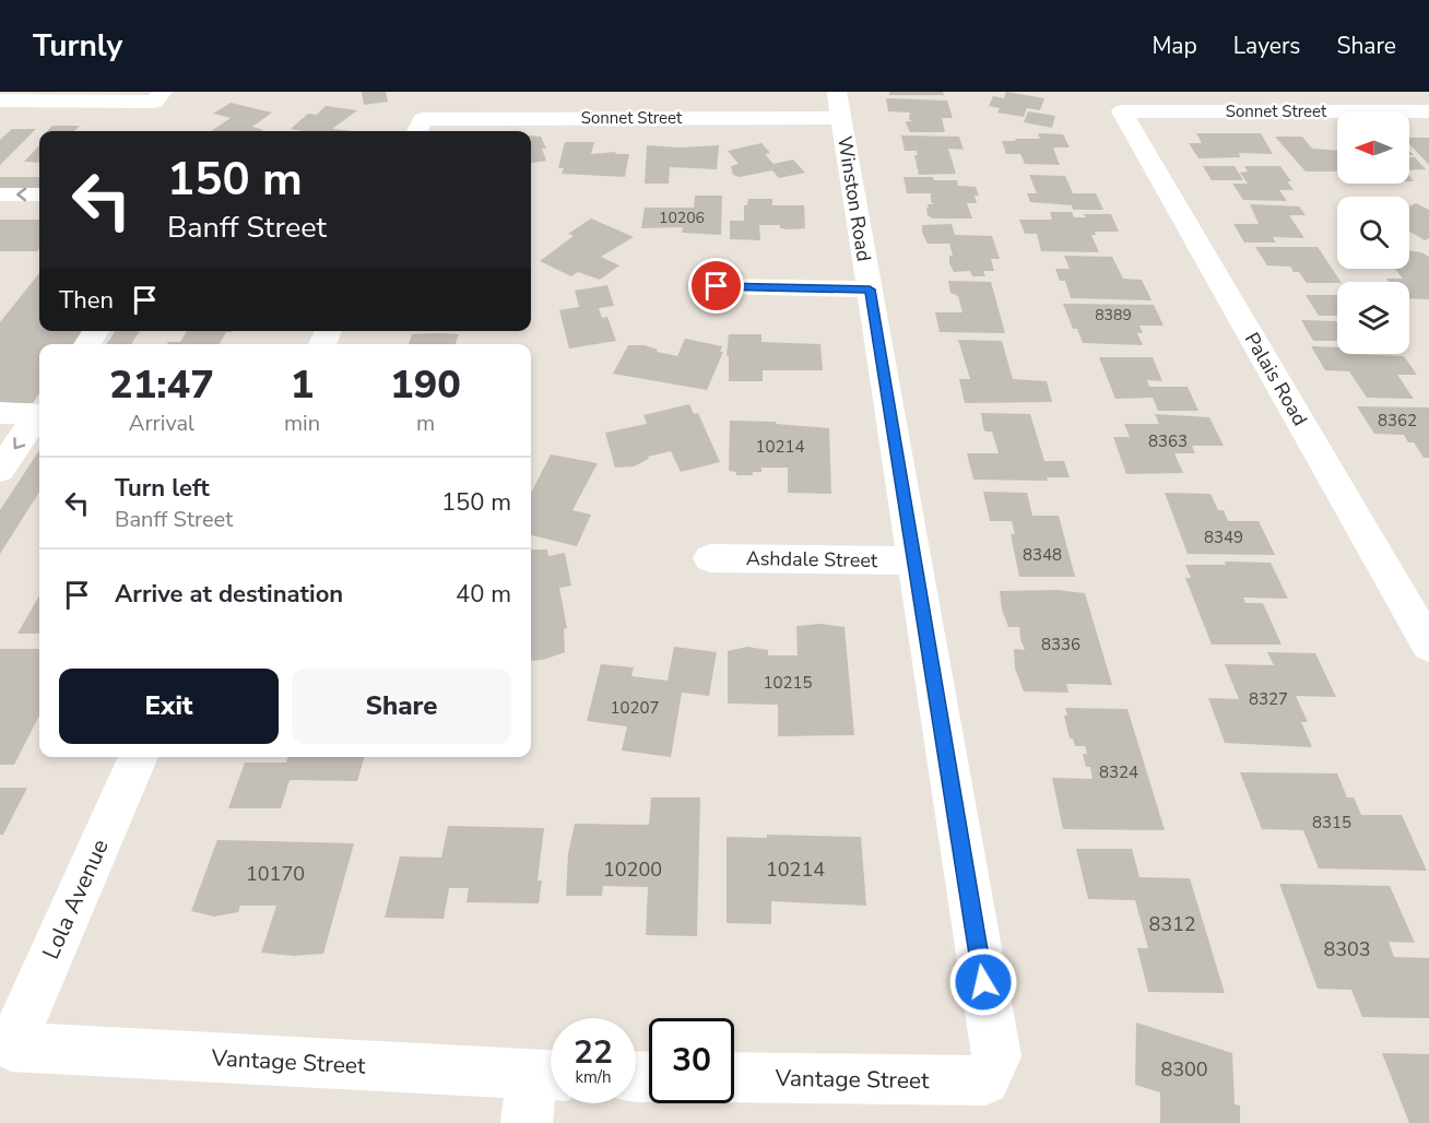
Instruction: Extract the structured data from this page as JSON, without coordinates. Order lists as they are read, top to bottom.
{
  "streets": {
    "street": [
      "Sonnet Street",
      "Winston Road",
      "Palais Road",
      "Ashdale Street",
      "Lola Avenue",
      "Vantage Street"
    ]
  },
  "crossings": [
    ["Sonnet Street", "Winston Road"],
    ["Sonnet Street", "Palais Road"],
    ["Winston Road", "Ashdale Street"],
    ["Winston Road", "Vantage Street"],
    ["Lola Avenue", "Vantage Street"]
  ],
  "house_numbers": [
    "10206",
    "8389",
    "8362",
    "8363",
    "10214",
    "8349",
    "8348",
    "8336",
    "10215",
    "8327",
    "10207",
    "8324",
    "8315",
    "10200",
    "10214",
    "10170",
    "8312",
    "8303",
    "8300"
  ],
  "north": "left",
  "page": {
    "header": "Turnly",
    "nav": ["Map", "Layers", "Share"],
    "turn": ["150 m", "Banff Street"],
    "then": "Then",
    "eta": [
      "21:47",
      "Arrival",
      "1",
      "min",
      "190",
      "m"
    ],
    "list": [
      {
        "name": "Turn left",
        "note": "Banff Street",
        "value": "150 m"
      },
      {
        "name": "Arrive at destination",
        "value": "40 m"
      }
    ],
    "buttons": ["Exit", "Share"],
    "speed": "22 km/h",
    "limit": "30"
  }
}
